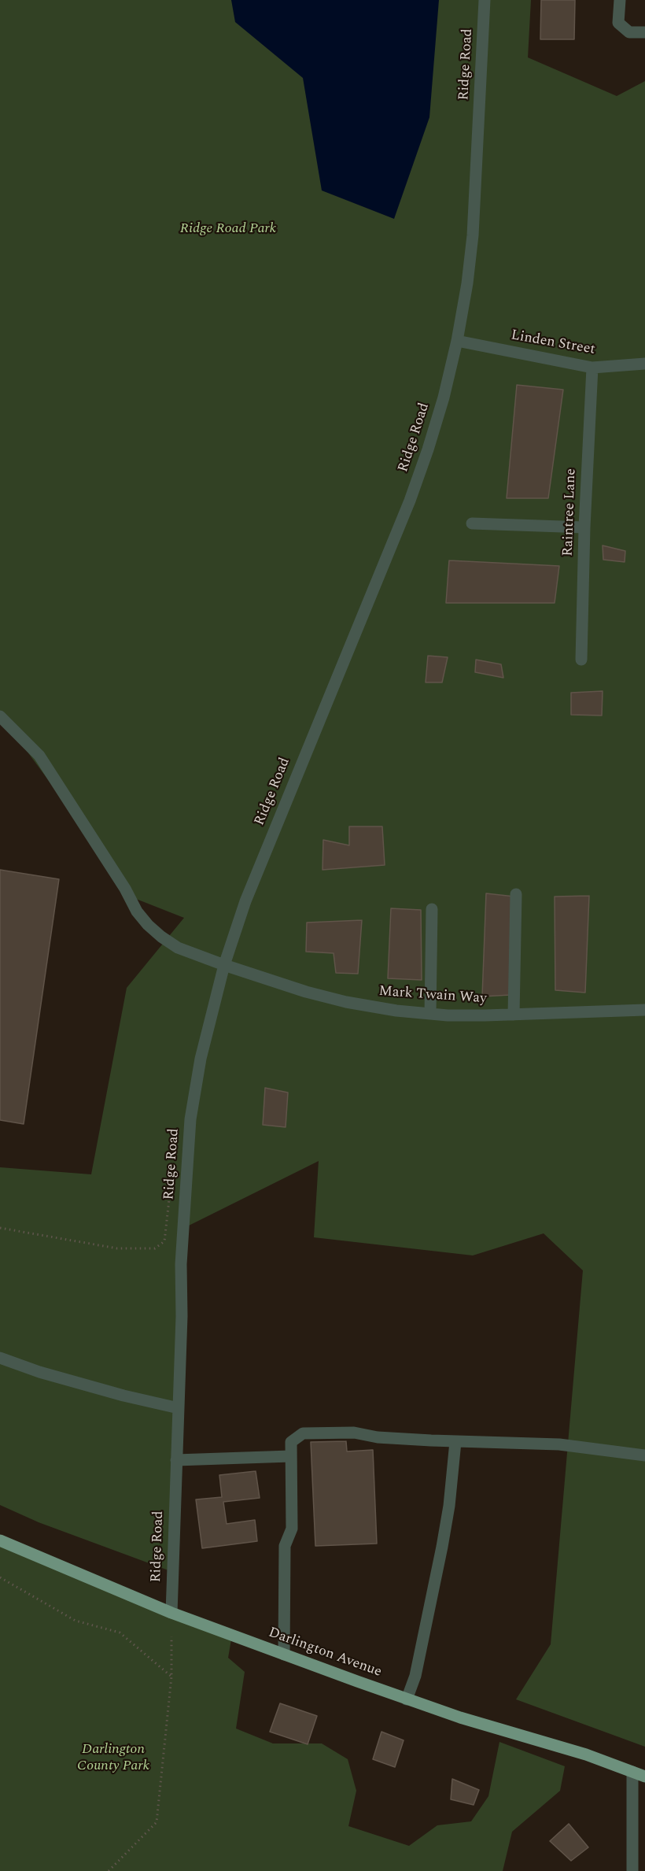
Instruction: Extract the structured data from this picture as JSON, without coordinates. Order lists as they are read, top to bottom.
{
  "streets": {
    "main road": ["Darlington Avenue"],
    "street": [
      "Ridge Road",
      "Linden Street",
      "Raintree Lane",
      "Mark Twain Way"
    ]
  },
  "crossings": [
    ["Ridge Road", "Linden Street"],
    ["Ridge Road", "Mark Twain Way"],
    ["Ridge Road", "Darlington Avenue"],
    ["Linden Street", "Raintree Lane"]
  ],
  "parks": ["Ridge Road Park", "Darlington County Park"]
}
